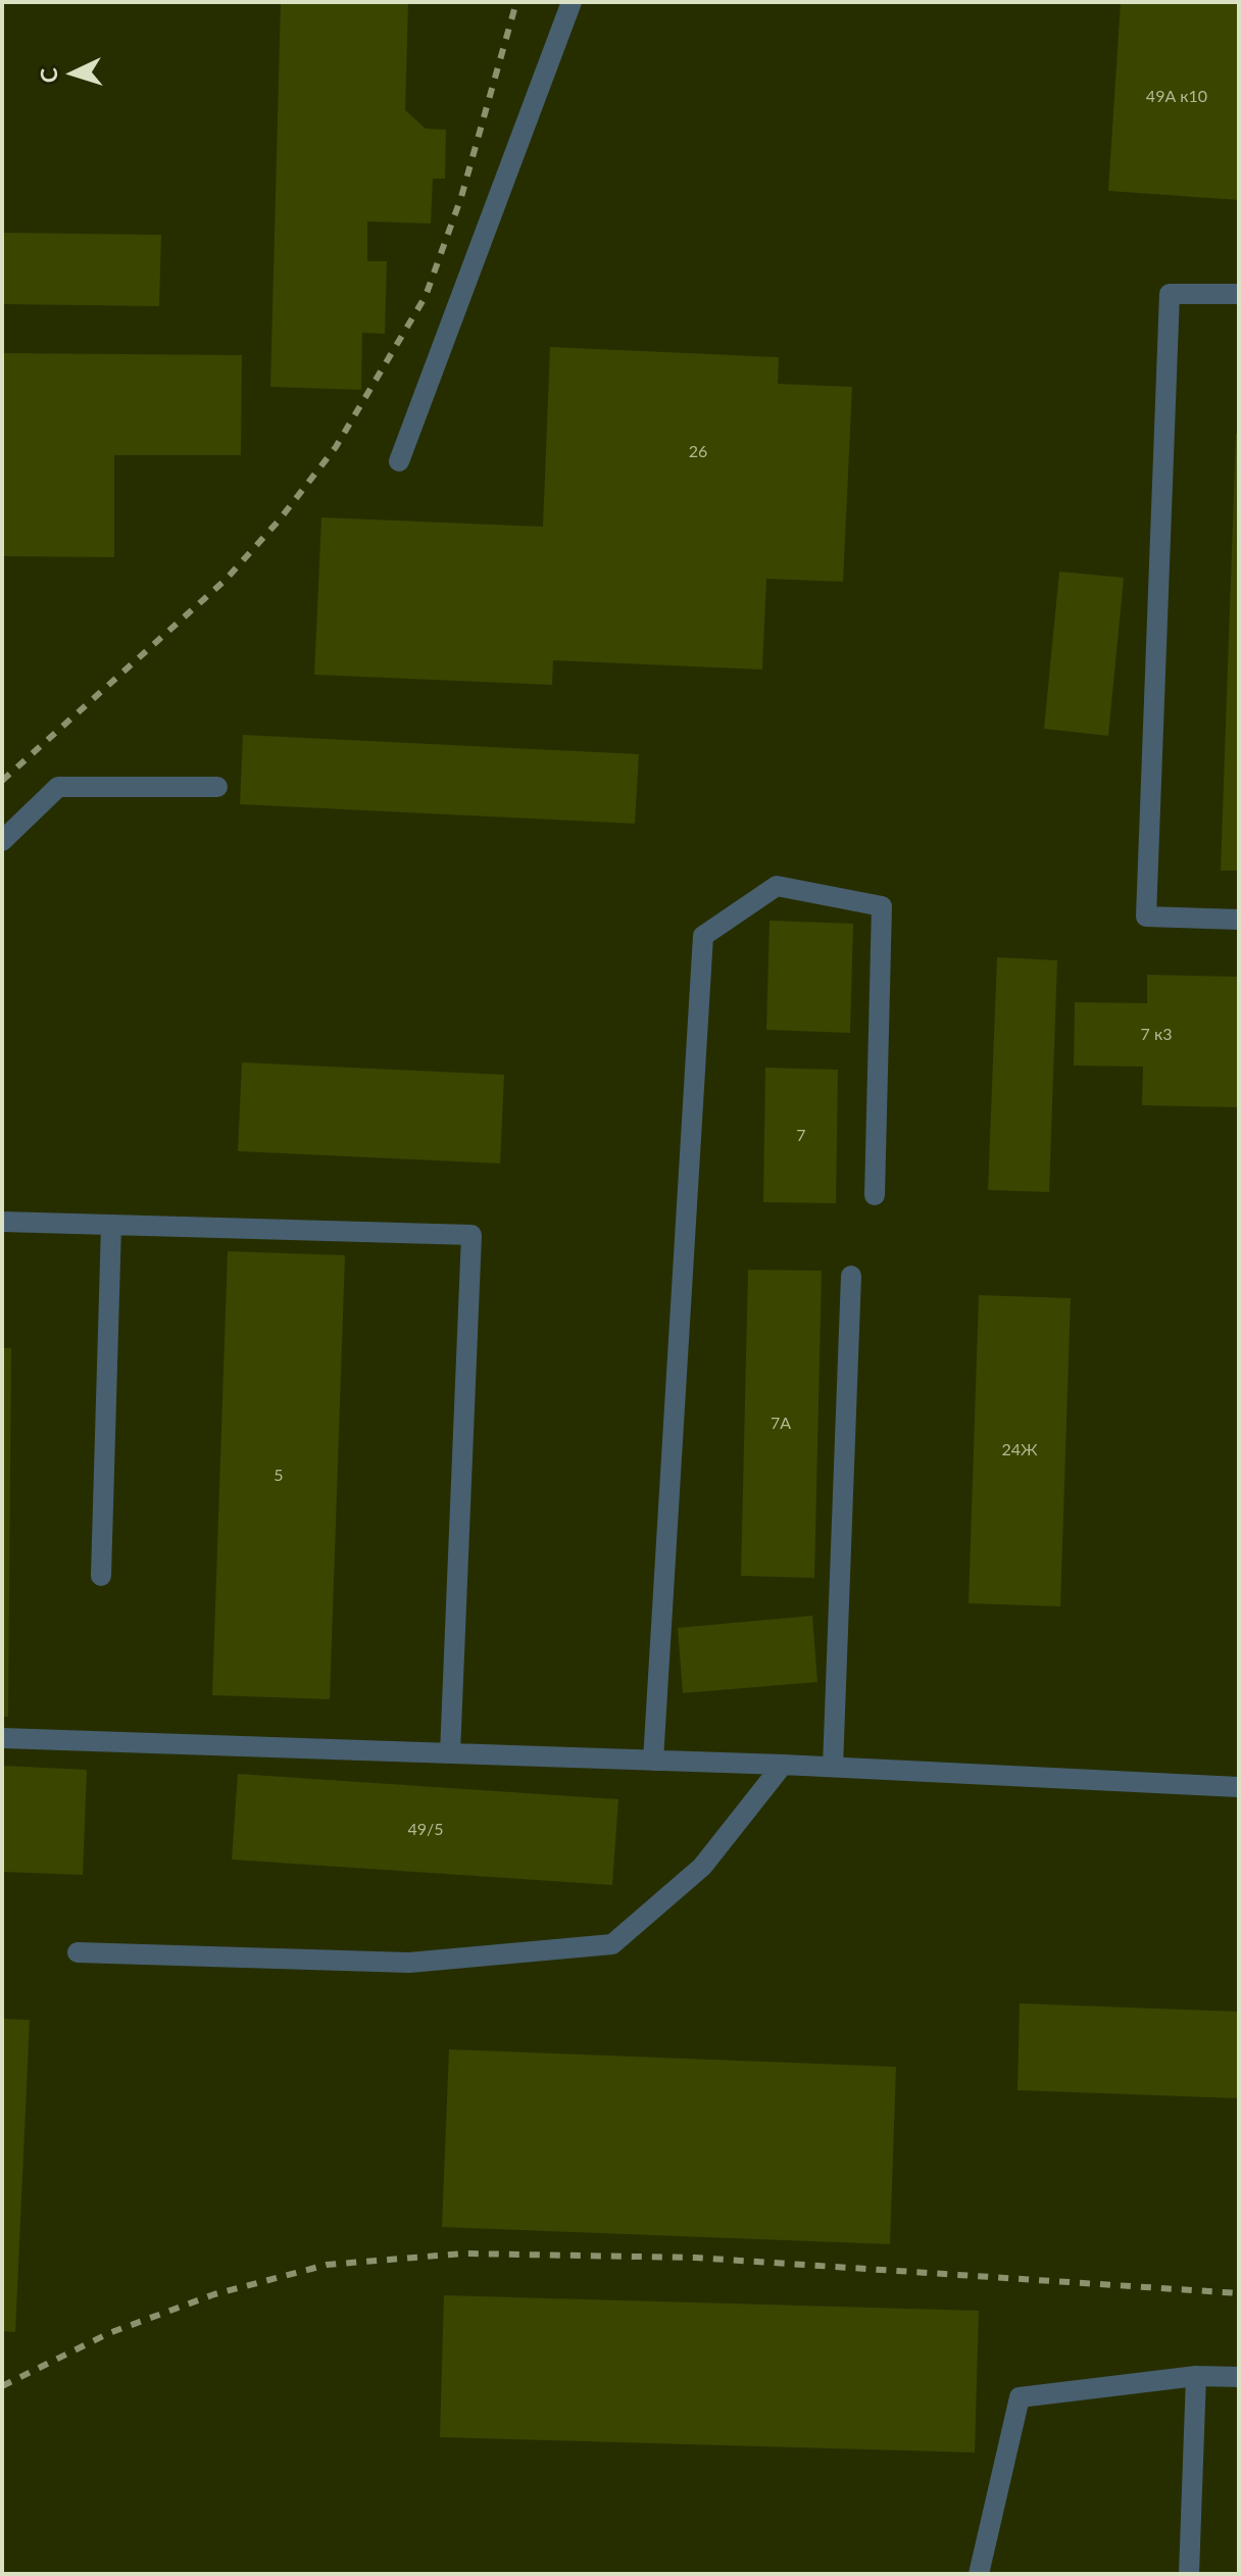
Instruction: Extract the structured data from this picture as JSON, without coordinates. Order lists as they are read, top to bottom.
{
  "house_numbers": [
    "49А к10",
    "26",
    "7 к3",
    "7",
    "7А",
    "24Ж",
    "5",
    "49/5"
  ],
  "north": "left"
}
